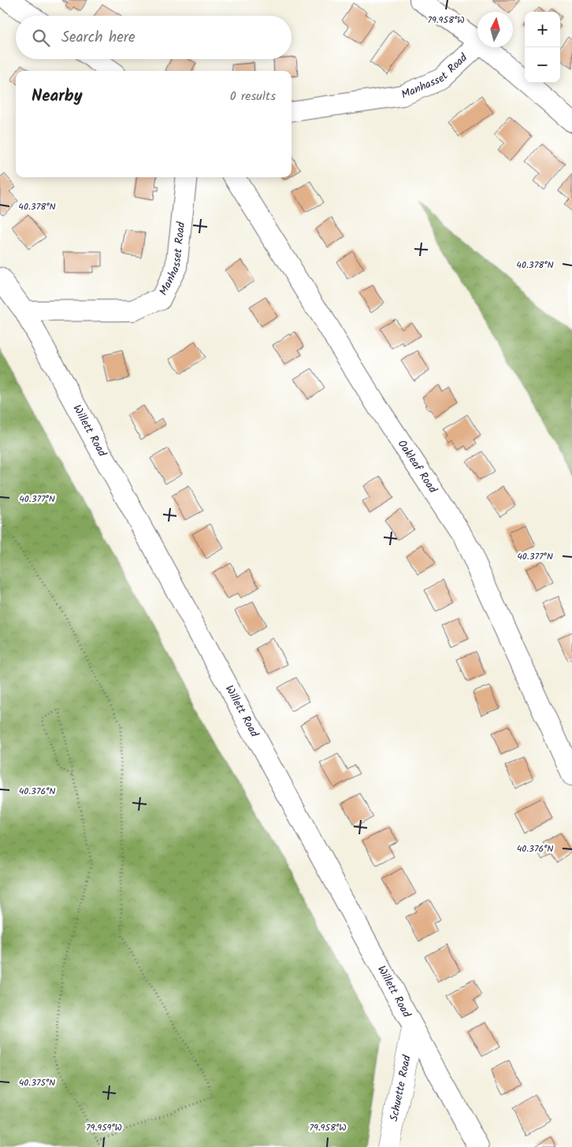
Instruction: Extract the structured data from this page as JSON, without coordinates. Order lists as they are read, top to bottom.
{
  "streets": {
    "street": [
      "Manhasset Road",
      "Willett Road",
      "Oakleaf Road",
      "Schuette Road"
    ]
  },
  "crossings": [
    ["Manhasset Road", "Willett Road"],
    ["Willett Road", "Schuette Road"]
  ],
  "north": "top",
  "page": {
    "map_buttons": ["+", "−"],
    "search": "Search here",
    "heading": ["Nearby", "0 results"]
  },
  "coordinates": [
    "79.958°W",
    "40.378°N",
    "40.377°N",
    "40.376°N",
    "40.375°N",
    "79.959°W"
  ]
}
